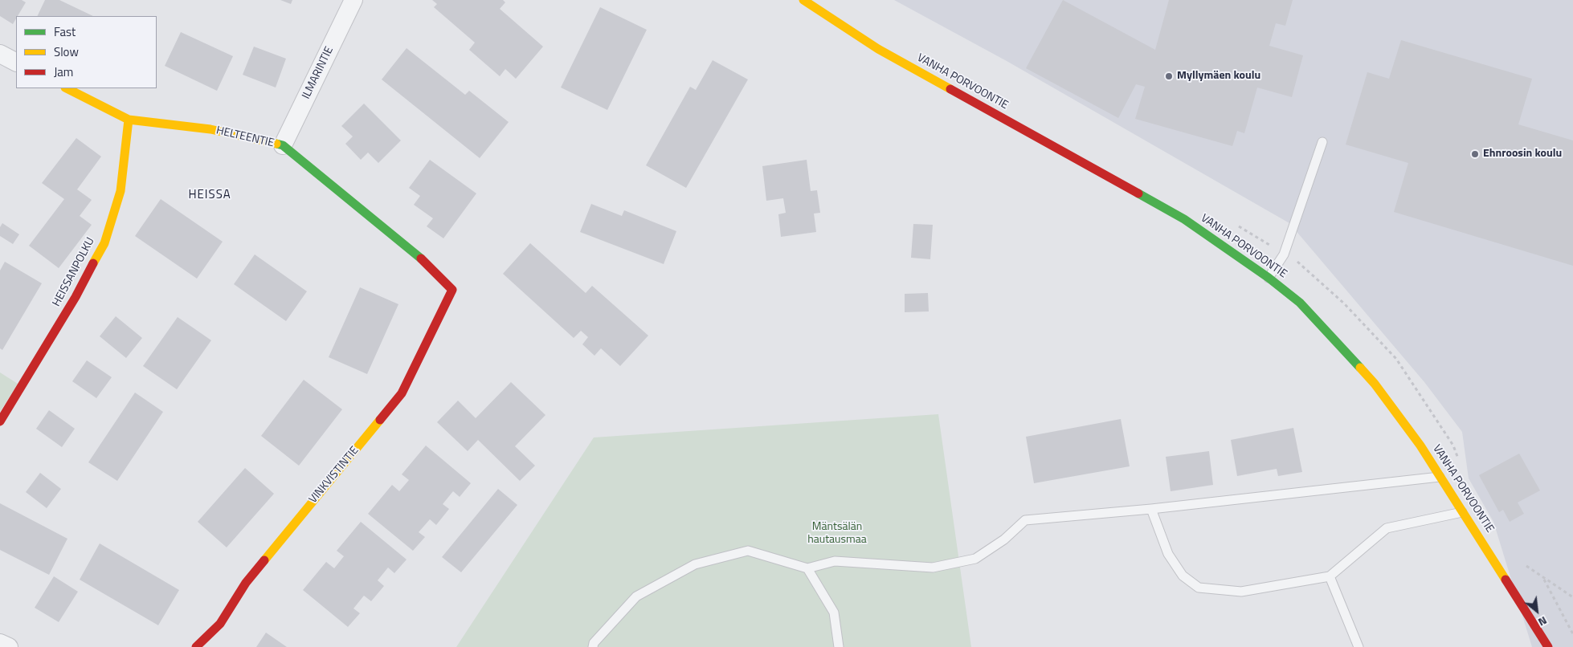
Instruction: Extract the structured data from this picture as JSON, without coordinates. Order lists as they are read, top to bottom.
{
  "streets": {
    "street": [
      "ILMARINTIE",
      "VANHA PORVOONTIE",
      "HELTEENTIE",
      "HEISSANPOLKU",
      "VINKVISTINTIE"
    ]
  },
  "crossings": [
    ["ILMARINTIE", "HELTEENTIE"],
    ["HELTEENTIE", "HEISSANPOLKU"],
    ["HELTEENTIE", "VINKVISTINTIE"]
  ],
  "districts": ["HEISSA"],
  "parks": ["Mäntsälän hautausmaa"],
  "places": ["Myllymäen koulu", "Ehnroosin koulu"],
  "legend": ["Fast", "Slow", "Jam"],
  "north": "bottom right"
}
